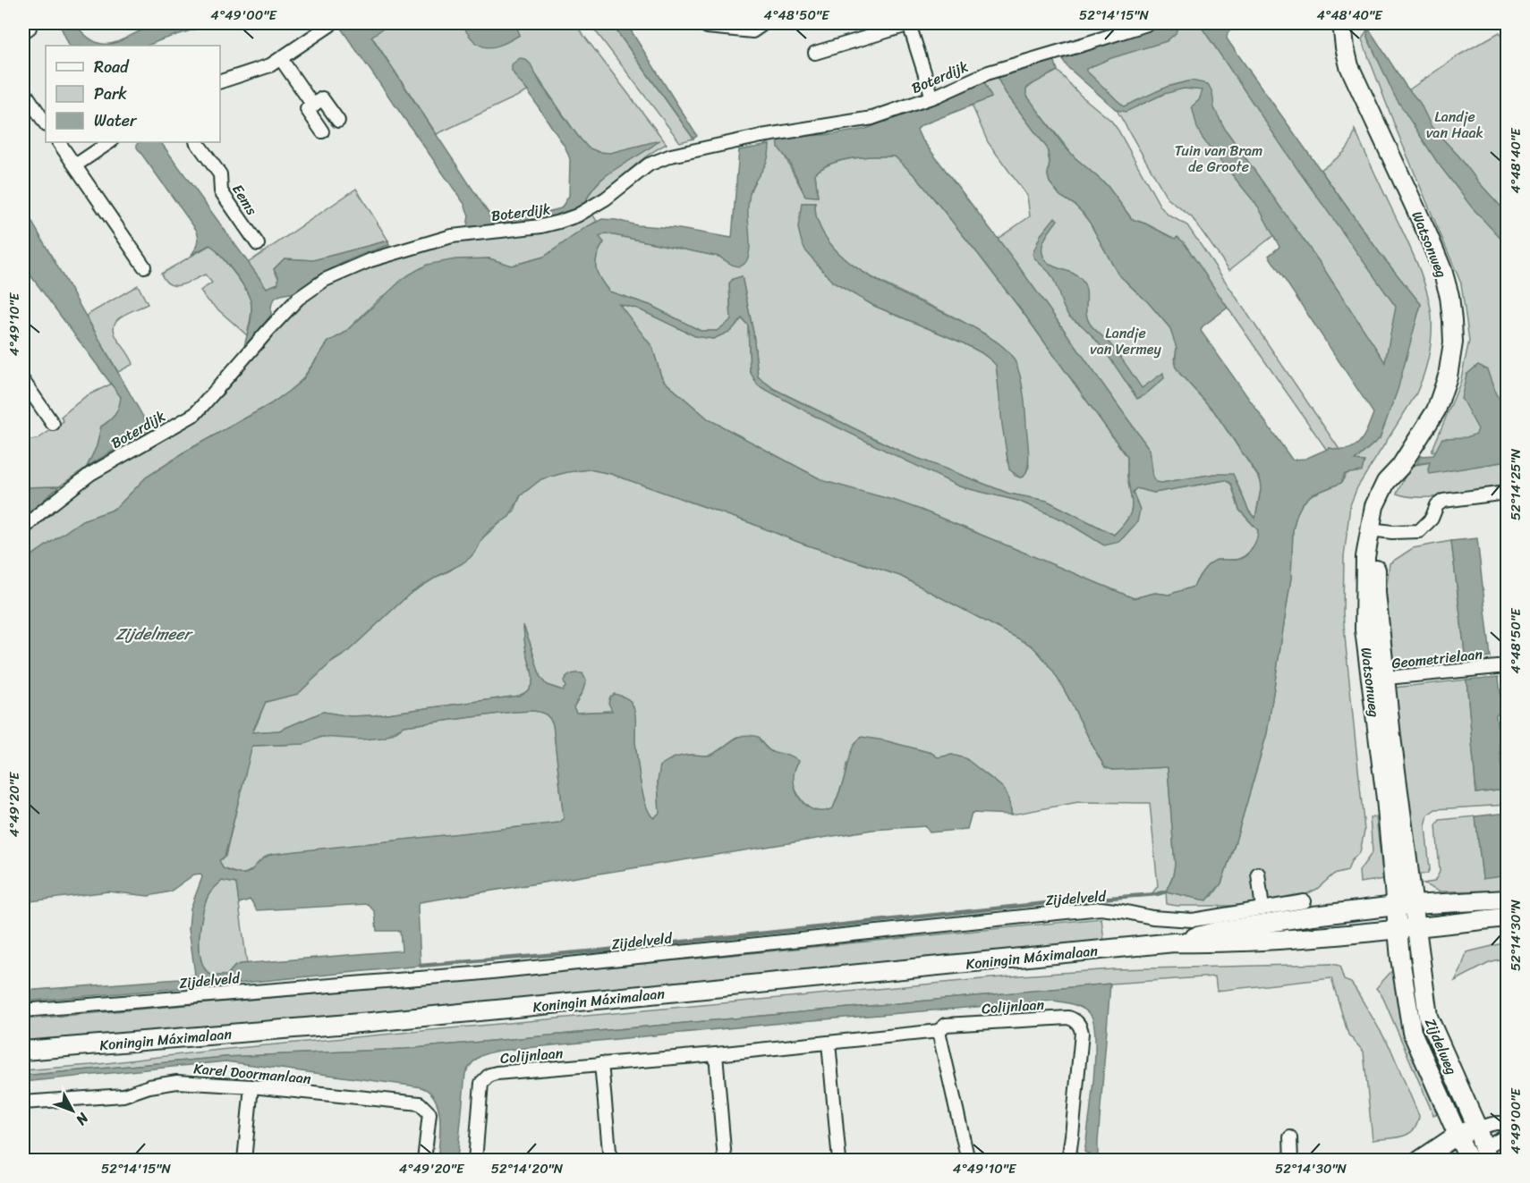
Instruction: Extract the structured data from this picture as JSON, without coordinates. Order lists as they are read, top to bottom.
{
  "streets": {
    "street": [
      "Boterdijk",
      "Eems",
      "Watsonweg",
      "Geometrielaan",
      "Zijdelveld",
      "Koningin Máximalaan",
      "Colijnlaan",
      "Zijdelweg",
      "Karel Doormanlaan"
    ]
  },
  "crossings": [
    ["Watsonweg", "Geometrielaan"],
    ["Watsonweg", "Koningin Máximalaan"],
    ["Watsonweg", "Zijdelweg"],
    ["Koningin Máximalaan", "Zijdelweg"]
  ],
  "water": ["Zijdelmeer"],
  "parks": ["Landje van Haak", "Tuin van Bram de Groote", "Landje van Vermey"],
  "legend": ["Road", "Park", "Water"],
  "north": "bottom right",
  "coordinates": [
    "4°49'00\"E",
    "4°48'50\"E",
    "52°14'15\"N",
    "4°48'40\"E",
    "4°49'10\"E",
    "52°14'25\"N",
    "4°49'20\"E",
    "52°14'30\"N",
    "52°14'20\"N"
  ]
}
